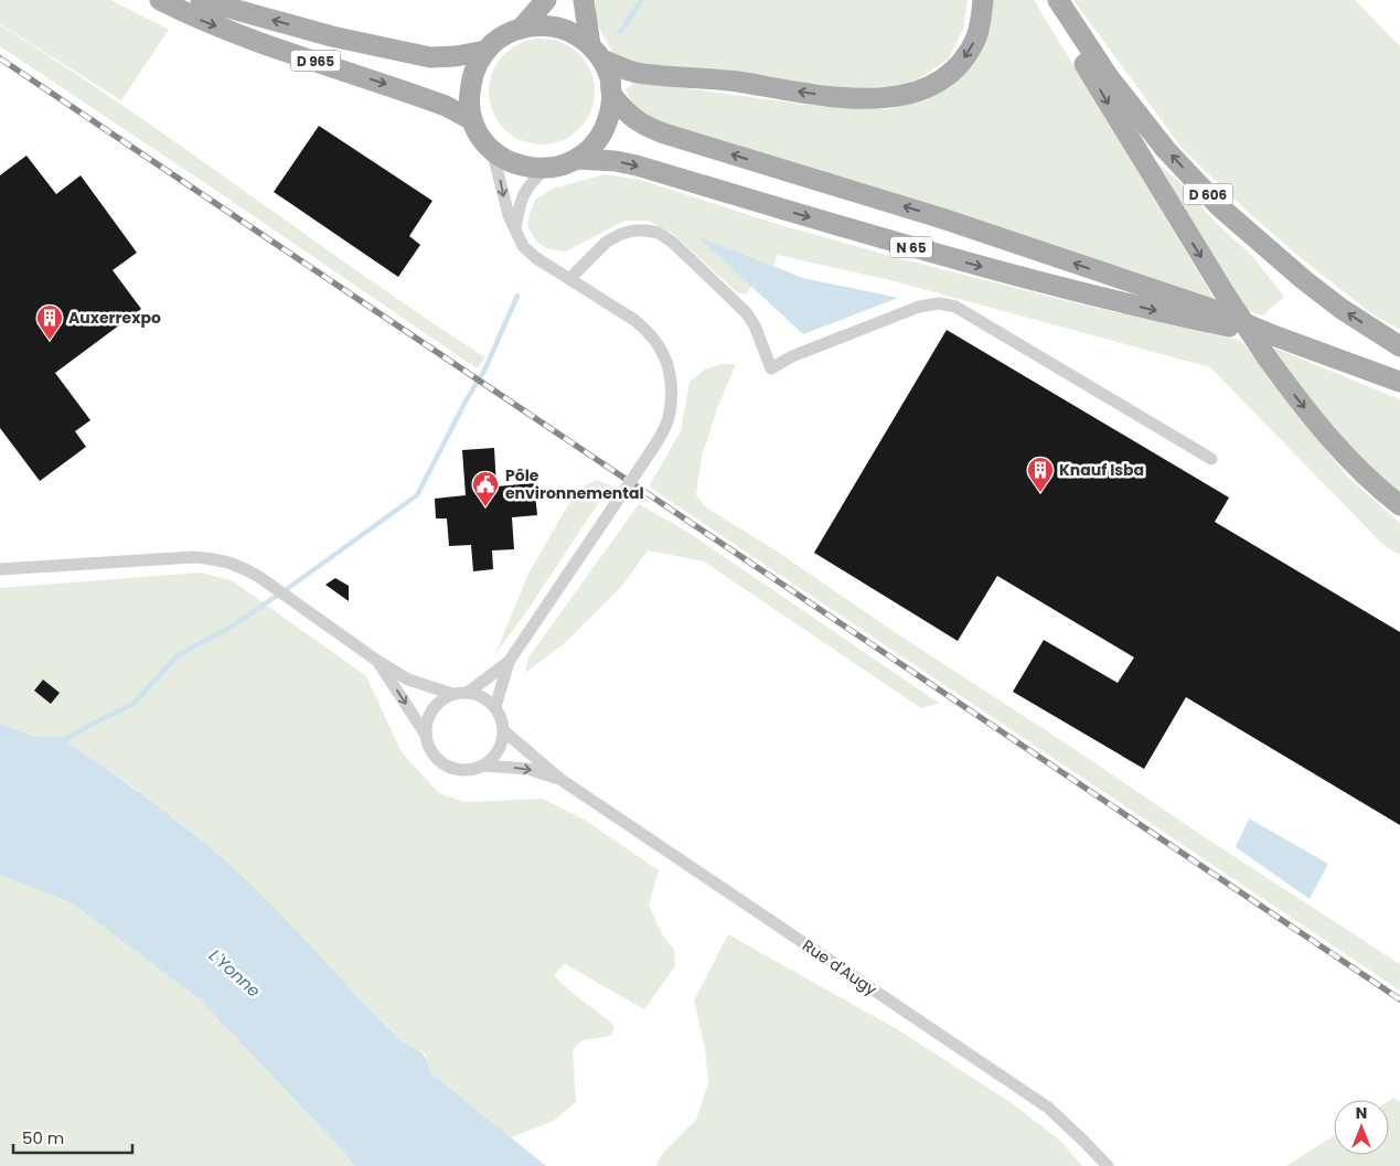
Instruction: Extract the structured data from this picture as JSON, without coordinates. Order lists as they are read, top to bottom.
{
  "streets": {
    "main road": ["D 965", "D 606", "N 65"],
    "street": ["Rue d'Augy"]
  },
  "crossings": [
    ["D 965", "N 65"]
  ],
  "water": ["L'Yonne"],
  "places": {
    "building": ["Auxerrexpo", "Knauf Isba"],
    "public building": ["Pôle environnemental"]
  },
  "scale_bar": "50 m",
  "north": "top"
}
